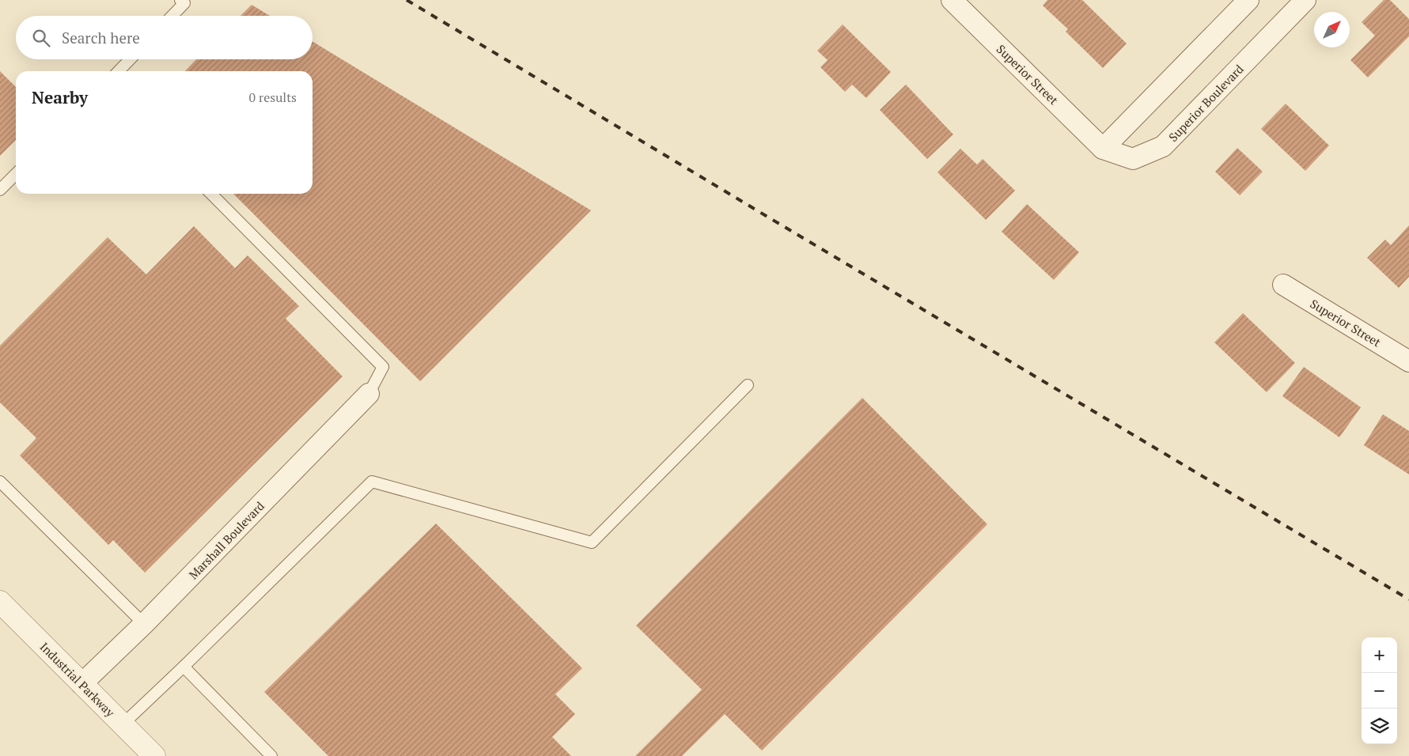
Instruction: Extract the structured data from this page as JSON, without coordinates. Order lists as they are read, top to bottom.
{
  "streets": {
    "street": [
      "Superior Street",
      "Superior Boulevard",
      "Marshall Boulevard",
      "Industrial Parkway"
    ]
  },
  "crossings": [
    ["Superior Street", "Superior Boulevard"],
    ["Marshall Boulevard", "Industrial Parkway"]
  ],
  "north": "top right",
  "page": {
    "search": "Search here",
    "heading": ["Nearby", "0 results"],
    "map_buttons": ["+", "−"]
  }
}
